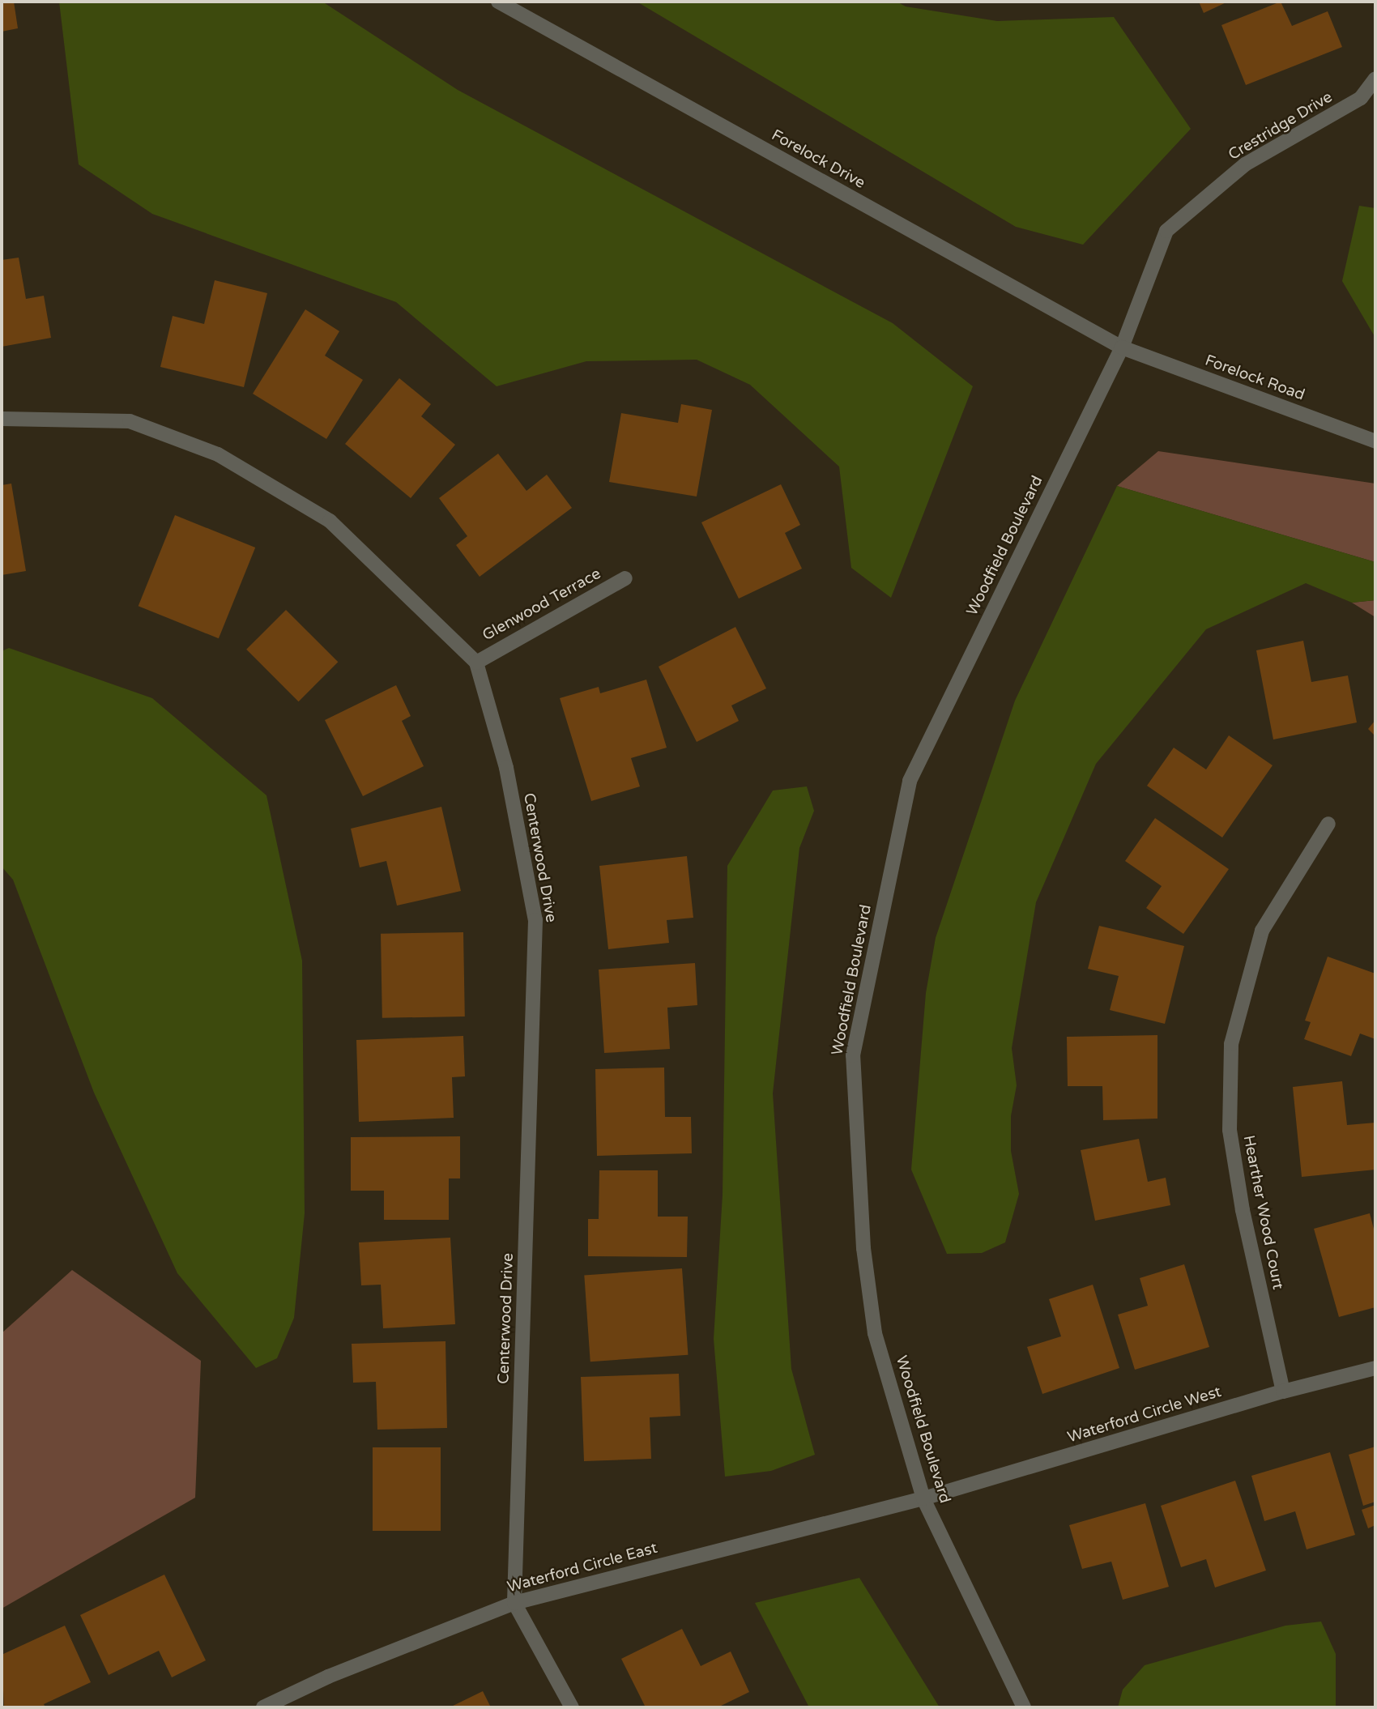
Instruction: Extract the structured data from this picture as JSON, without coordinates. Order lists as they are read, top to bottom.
{
  "streets": {
    "street": [
      "Crestridge Drive",
      "Forelock Drive",
      "Forelock Road",
      "Woodfield Boulevard",
      "Glenwood Terrace",
      "Centerwood Drive",
      "Hearther Wood Court",
      "Waterford Circle West",
      "Waterford Circle East"
    ]
  },
  "crossings": [
    ["Crestridge Drive", "Forelock Drive"],
    ["Crestridge Drive", "Forelock Road"],
    ["Crestridge Drive", "Woodfield Boulevard"],
    ["Forelock Drive", "Forelock Road"],
    ["Forelock Drive", "Woodfield Boulevard"],
    ["Forelock Road", "Woodfield Boulevard"],
    ["Woodfield Boulevard", "Waterford Circle West"],
    ["Woodfield Boulevard", "Waterford Circle East"],
    ["Glenwood Terrace", "Centerwood Drive"],
    ["Centerwood Drive", "Waterford Circle East"],
    ["Hearther Wood Court", "Waterford Circle West"],
    ["Waterford Circle West", "Waterford Circle East"]
  ]
}
